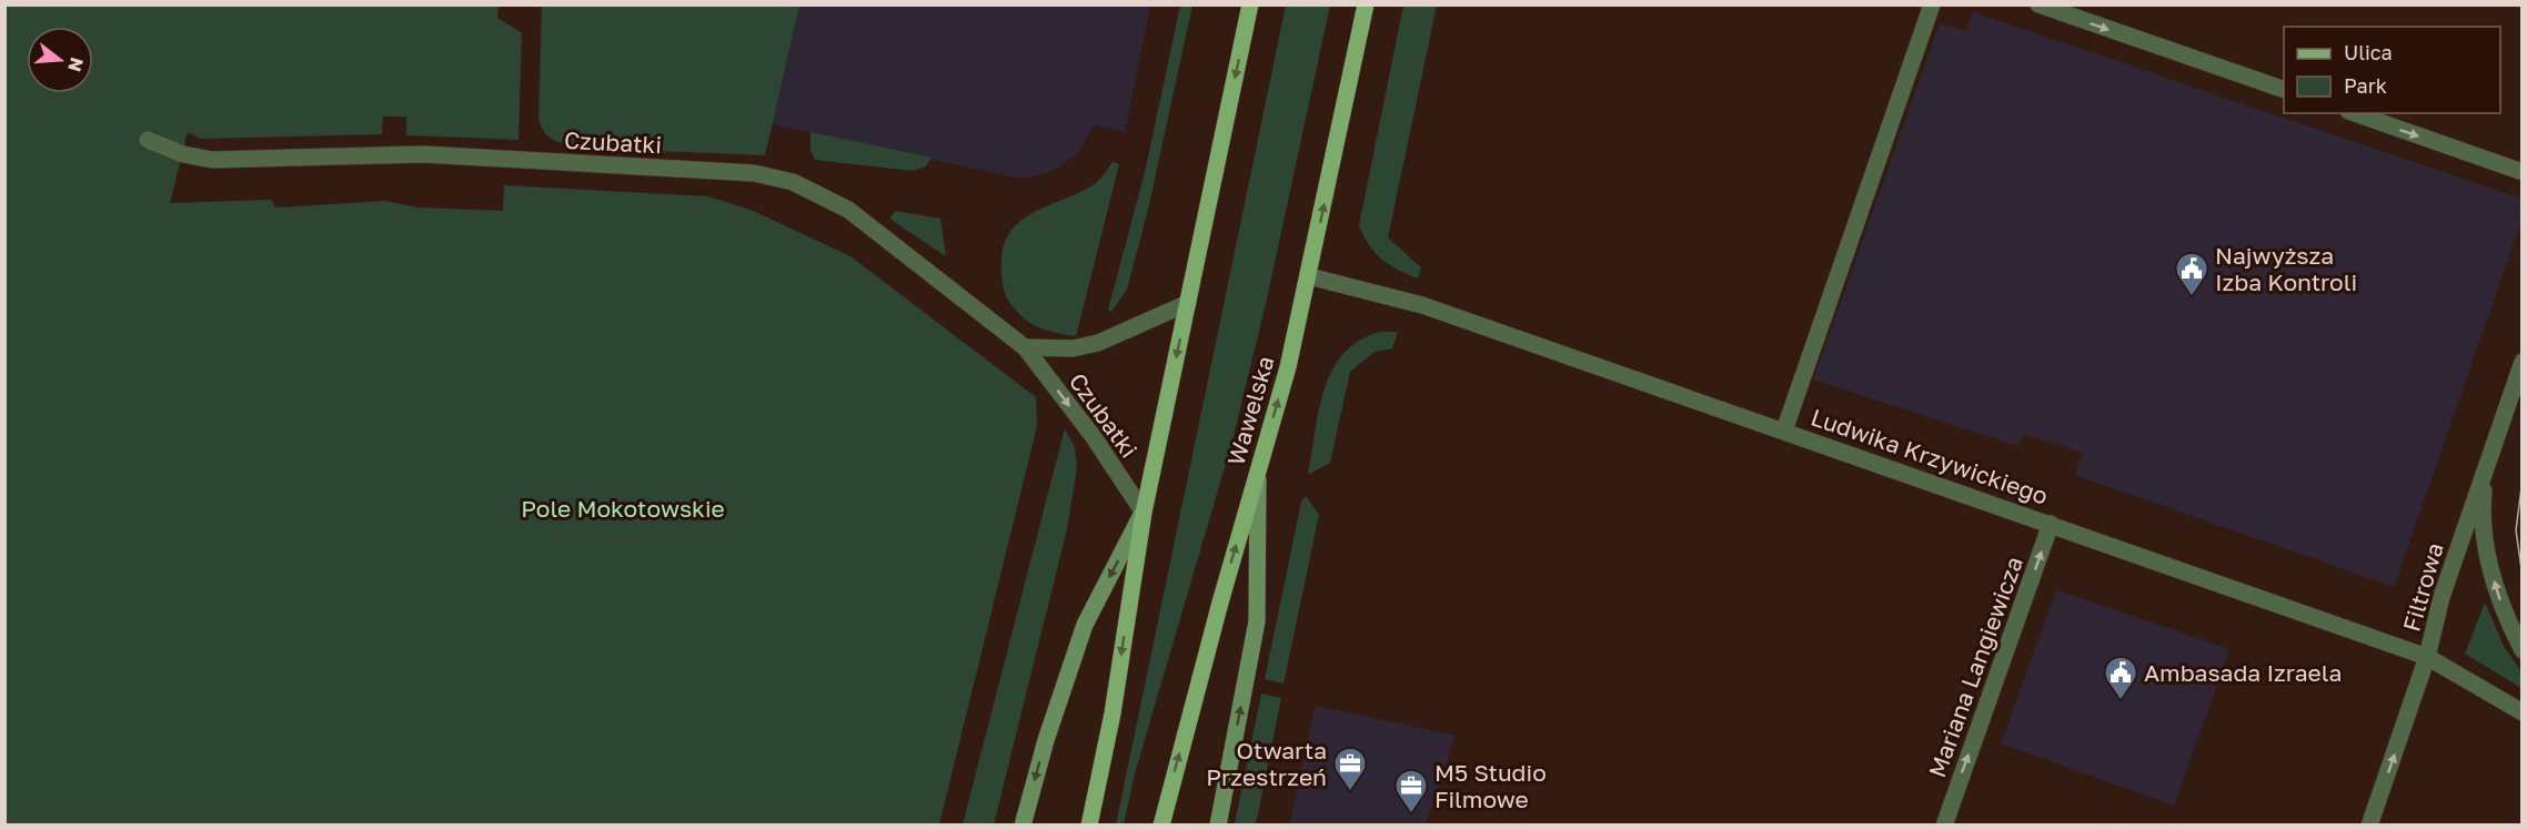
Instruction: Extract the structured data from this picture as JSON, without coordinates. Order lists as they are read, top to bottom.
{
  "streets": {
    "main road": ["Wawelska"],
    "street": [
      "Czubatki",
      "Ludwika Krzywickiego",
      "Filtrowa",
      "Mariana Langiewicza"
    ]
  },
  "crossings": [
    ["Wawelska", "Ludwika Krzywickiego"],
    ["Ludwika Krzywickiego", "Filtrowa"],
    ["Ludwika Krzywickiego", "Mariana Langiewicza"]
  ],
  "one_way": ["Filtrowa", "Mariana Langiewicza"],
  "parks": ["Pole Mokotowskie"],
  "places": {
    "public building": ["Najwyższa Izba Kontroli", "Ambasada Izraela"],
    "office": ["Otwarta Przestrzeń", "M5 Studio Filmowe"]
  },
  "legend": ["Ulica", "Park"],
  "north": "right"
}
